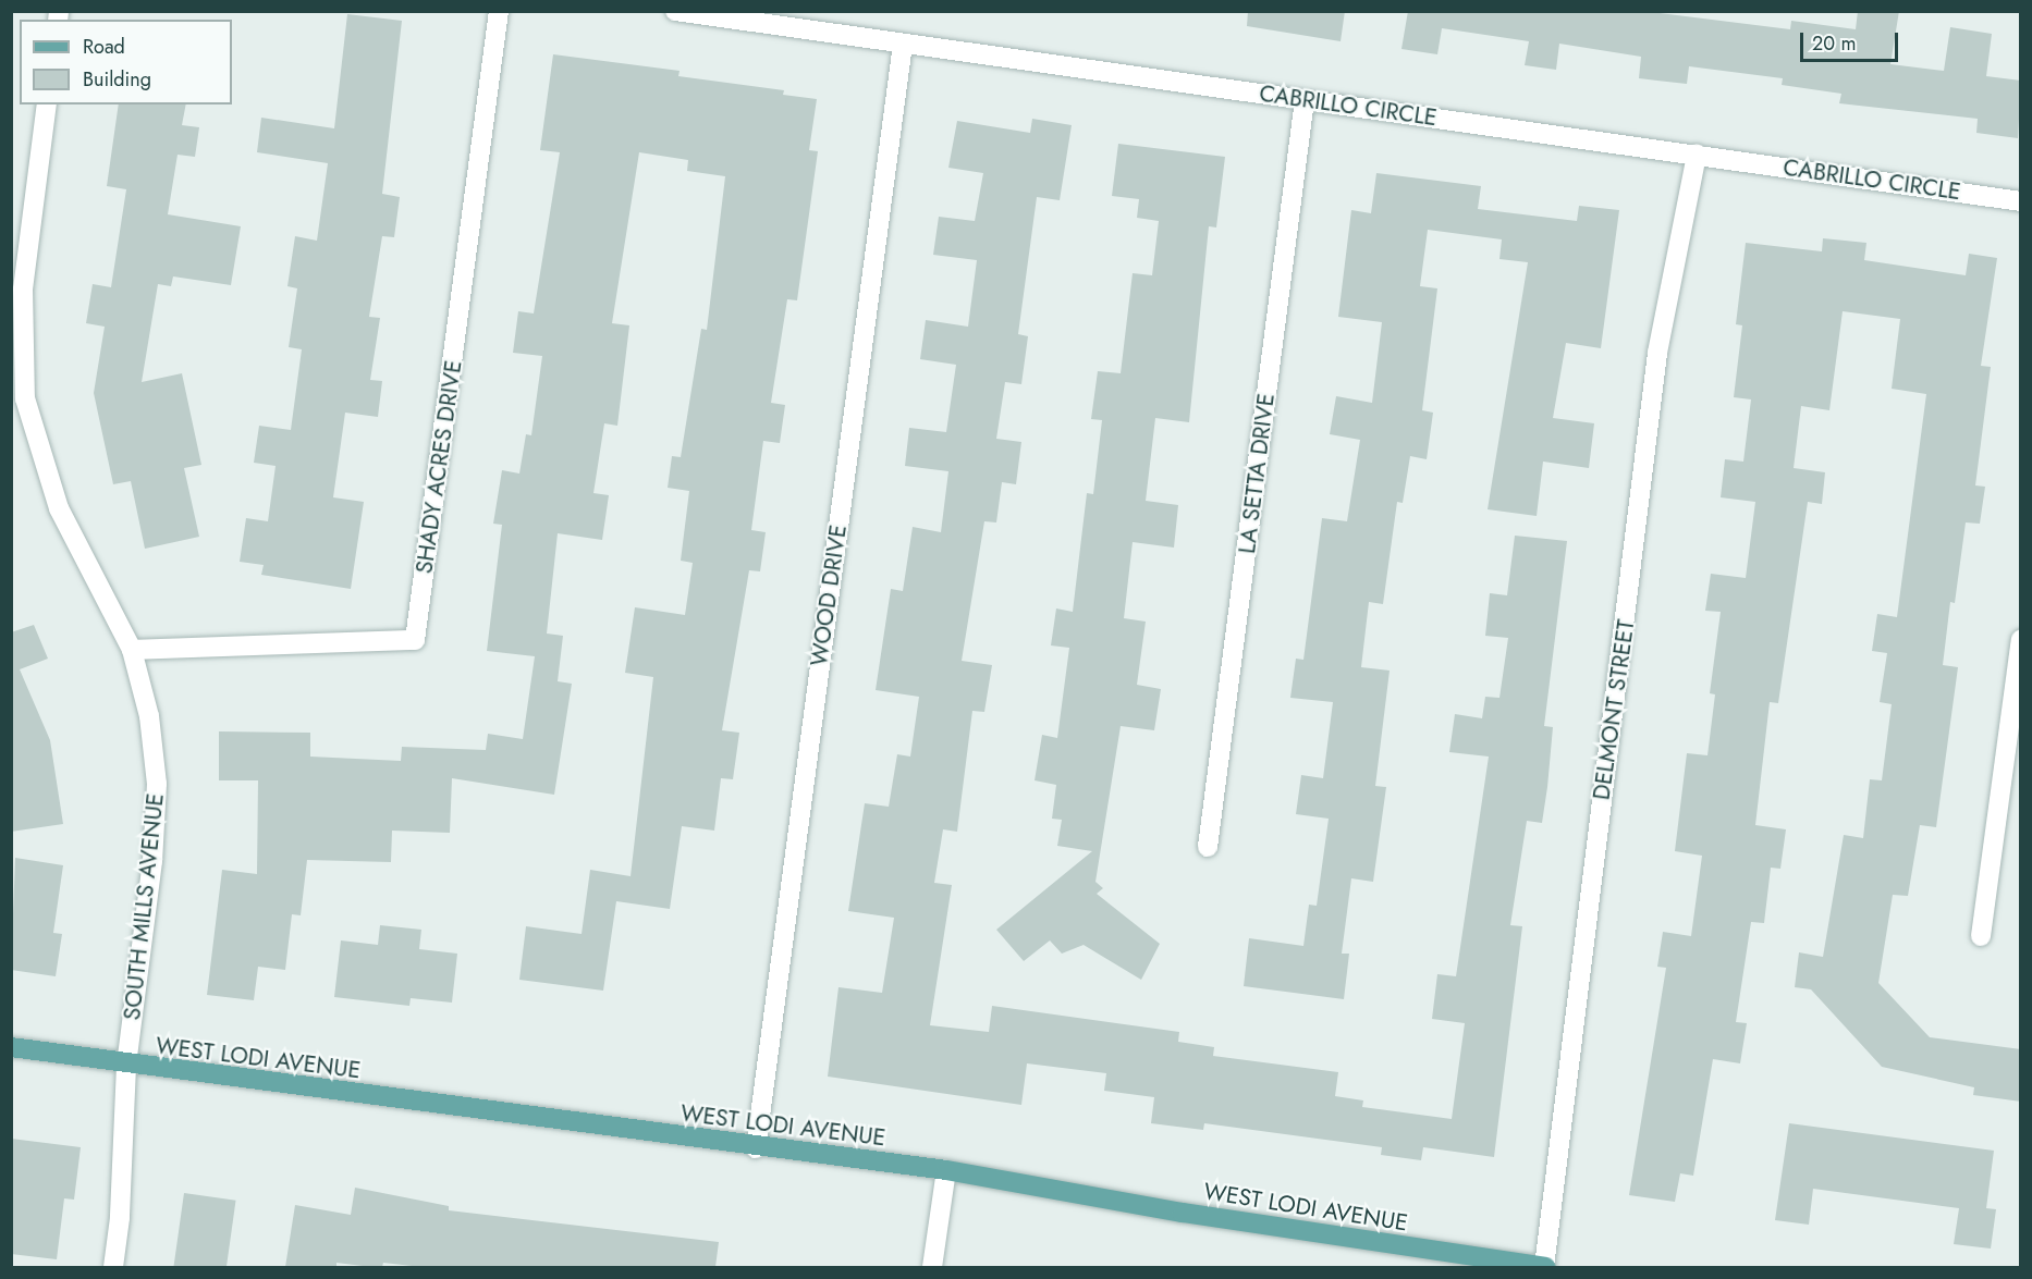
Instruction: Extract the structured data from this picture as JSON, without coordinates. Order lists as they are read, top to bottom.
{
  "streets": {
    "main road": ["WEST LODI AVENUE"],
    "street": [
      "CABRILLO CIRCLE",
      "SHADY ACRES DRIVE",
      "LA SETTA DRIVE",
      "WOOD DRIVE",
      "DELMONT STREET",
      "SOUTH MILLS AVENUE"
    ]
  },
  "crossings": [
    ["CABRILLO CIRCLE", "LA SETTA DRIVE"],
    ["CABRILLO CIRCLE", "WOOD DRIVE"],
    ["CABRILLO CIRCLE", "DELMONT STREET"],
    ["SHADY ACRES DRIVE", "SOUTH MILLS AVENUE"],
    ["WOOD DRIVE", "WEST LODI AVENUE"],
    ["DELMONT STREET", "WEST LODI AVENUE"],
    ["SOUTH MILLS AVENUE", "WEST LODI AVENUE"]
  ],
  "legend": ["Road", "Building"],
  "scale_bar": "20 m"
}
